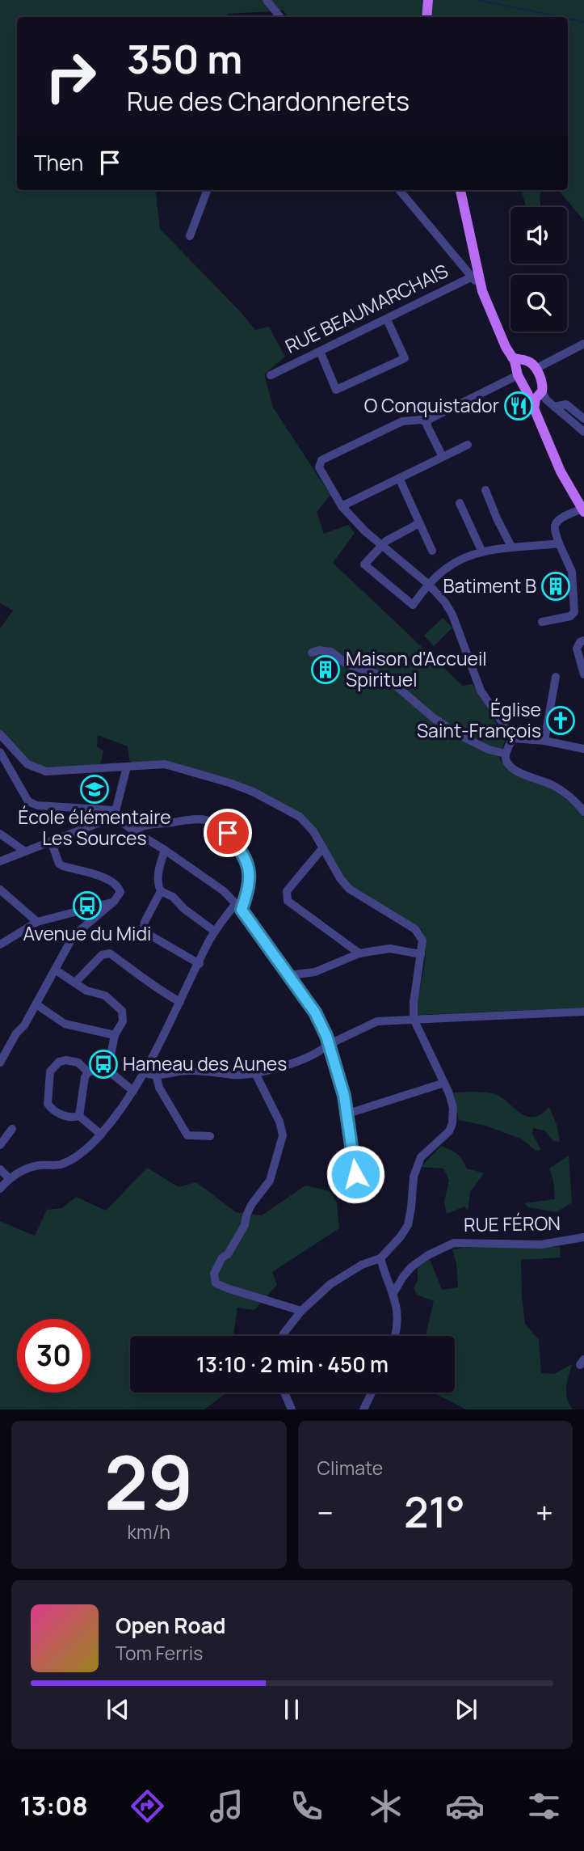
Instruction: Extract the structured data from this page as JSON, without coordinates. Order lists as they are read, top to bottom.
{
  "streets": {
    "street": ["RUE BEAUMARCHAIS", "RUE FÉRON"]
  },
  "places": {
    "restaurant": ["O Conquistador"],
    "building": ["Batiment B", "Maison d'Accueil Spirituel"],
    "church": ["Église Saint-François"],
    "school or university": ["École élémentaire Les Sources"],
    "bus stop": ["Avenue du Midi", "Hameau des Aunes"]
  },
  "page": {
    "turn": ["350 m", "Rue des Chardonnerets"],
    "then": "Then",
    "limit": "30",
    "trip": "13:10 · 2 min · 450 m",
    "tile": [
      ["29", "km/h"],
      "Climate"
    ],
    "heat": ["−", "21°", "+"],
    "song": ["Open Road", "Tom Ferris"],
    "tabs": "13:08"
  }
}
